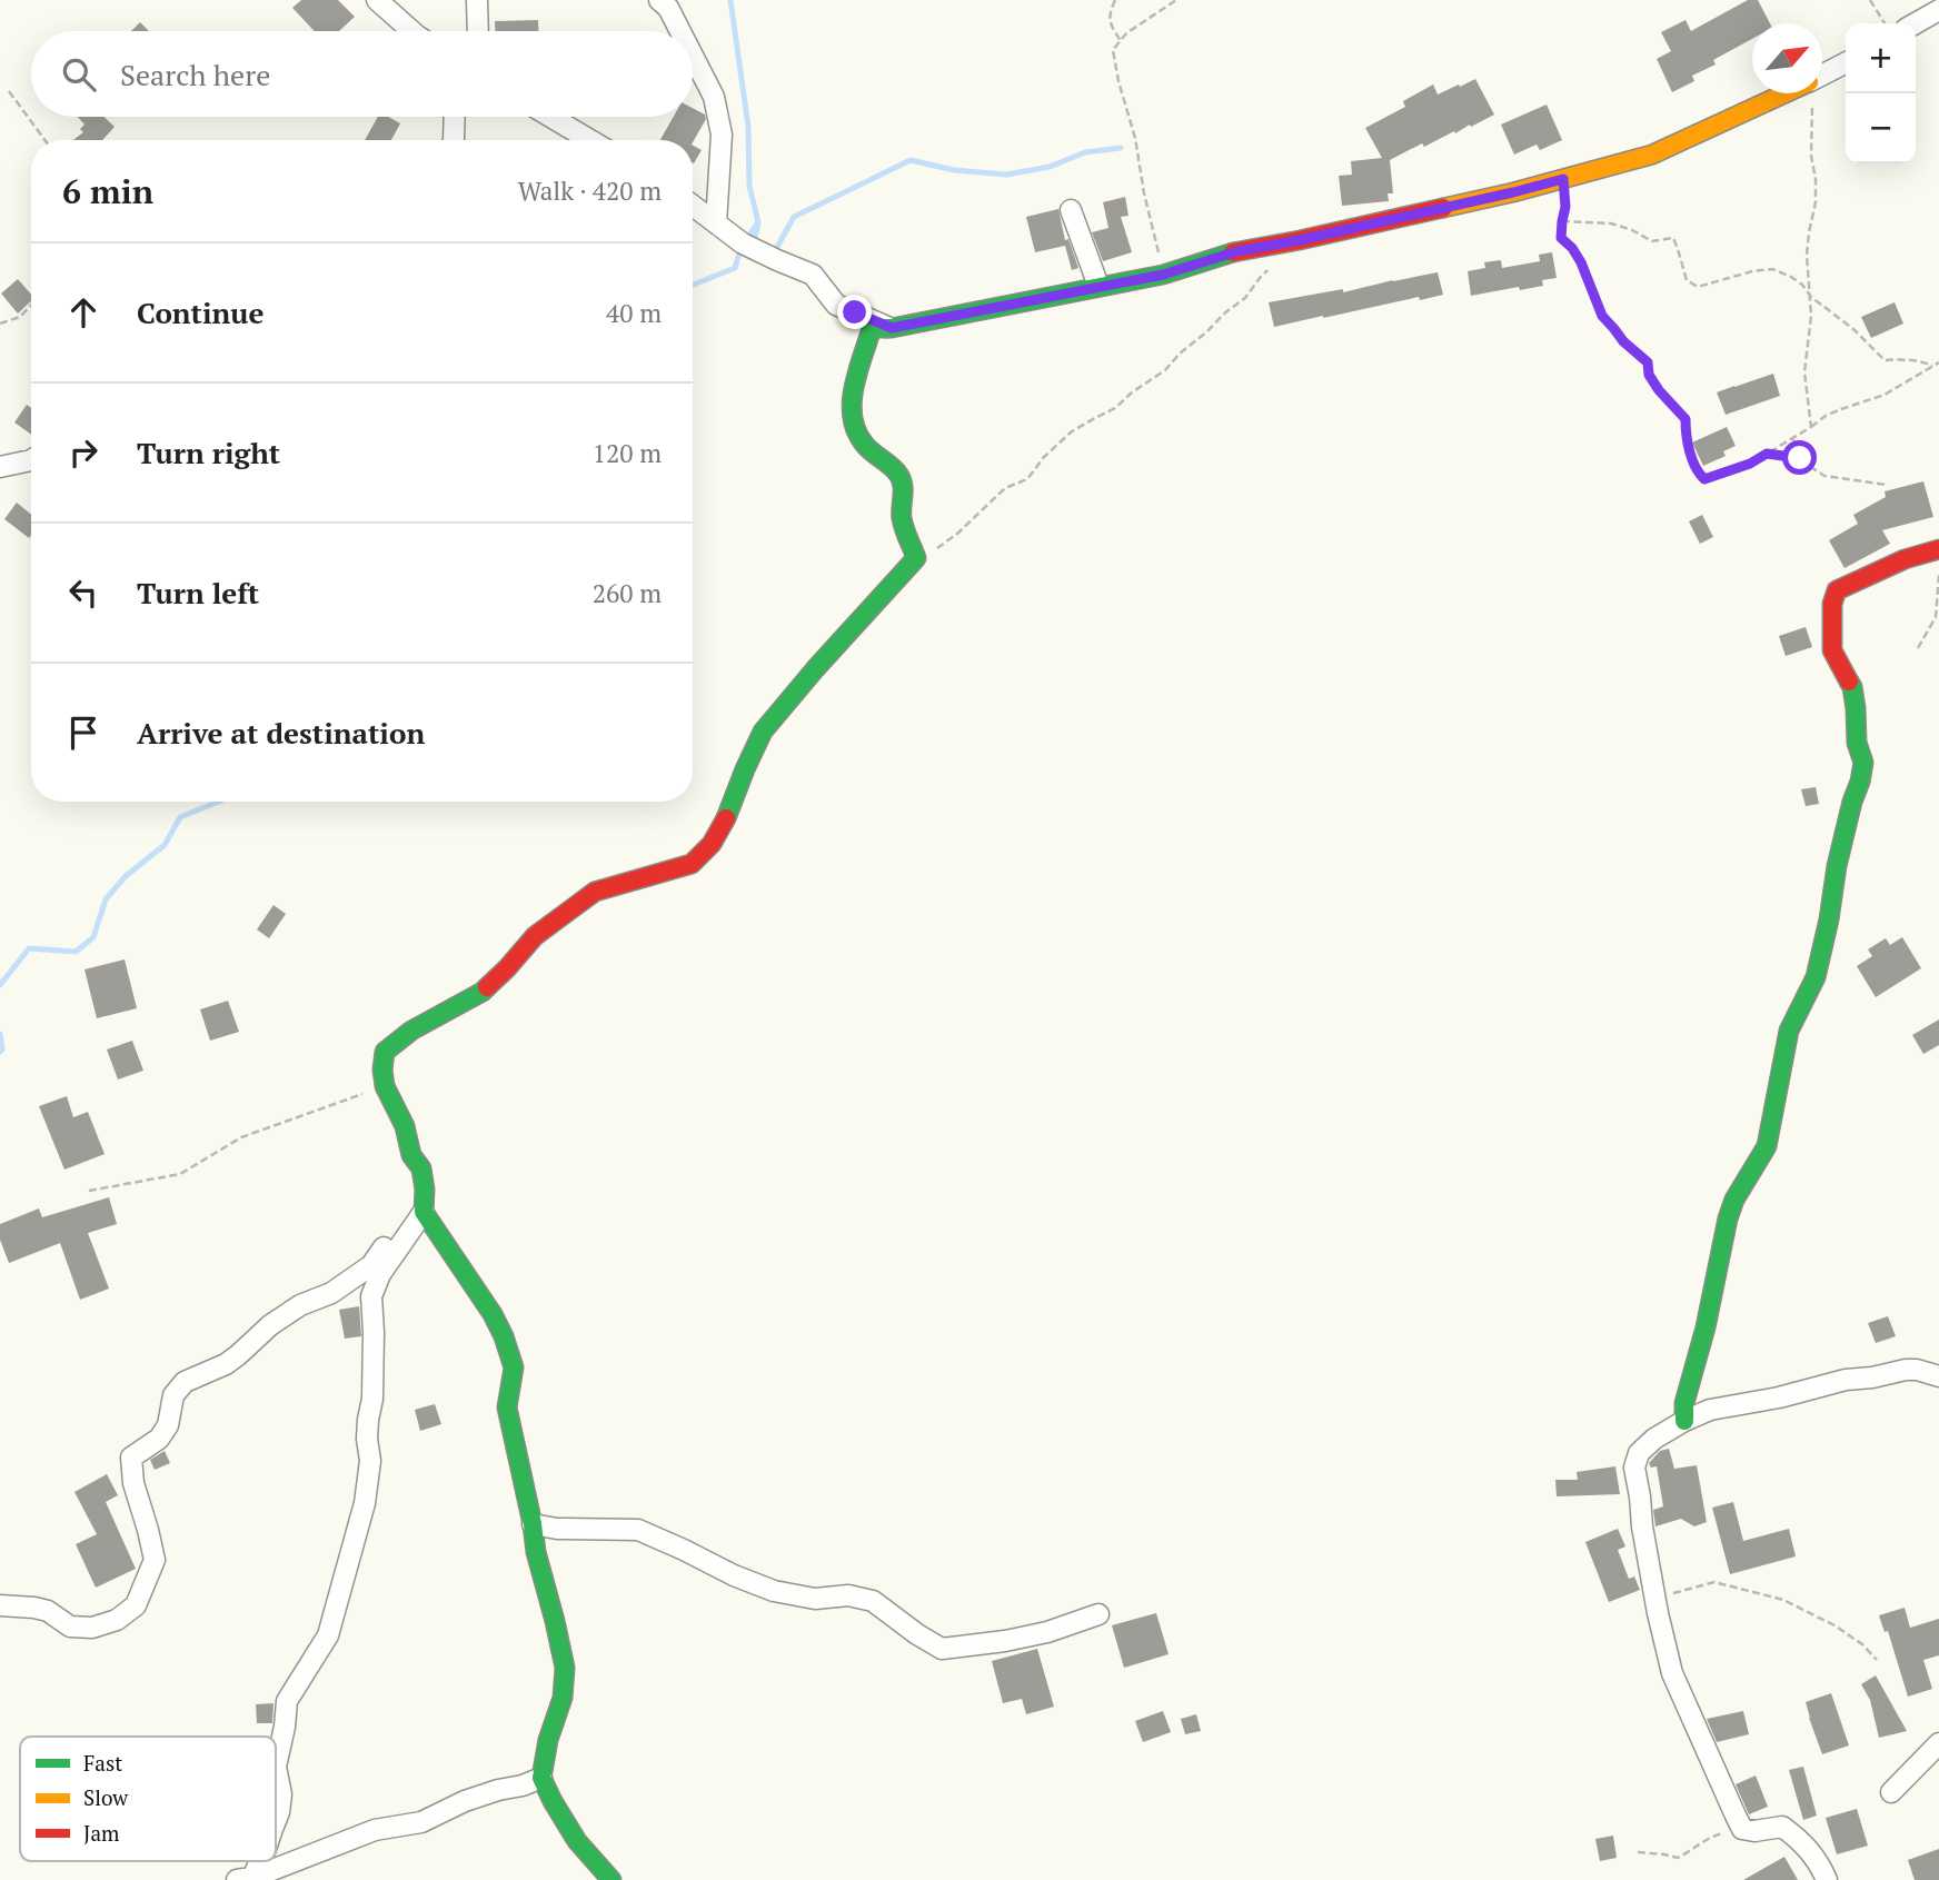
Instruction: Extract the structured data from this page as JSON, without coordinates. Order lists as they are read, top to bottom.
{
  "legend": ["Fast", "Slow", "Jam"],
  "north": "top right",
  "page": {
    "map_buttons": ["+", "−"],
    "search": "Search here",
    "heading": ["6 min", "Walk · 420 m"],
    "list": [
      ["Continue", "40 m"],
      ["Turn right", "120 m"],
      ["Turn left", "260 m"],
      "Arrive at destination"
    ]
  }
}
